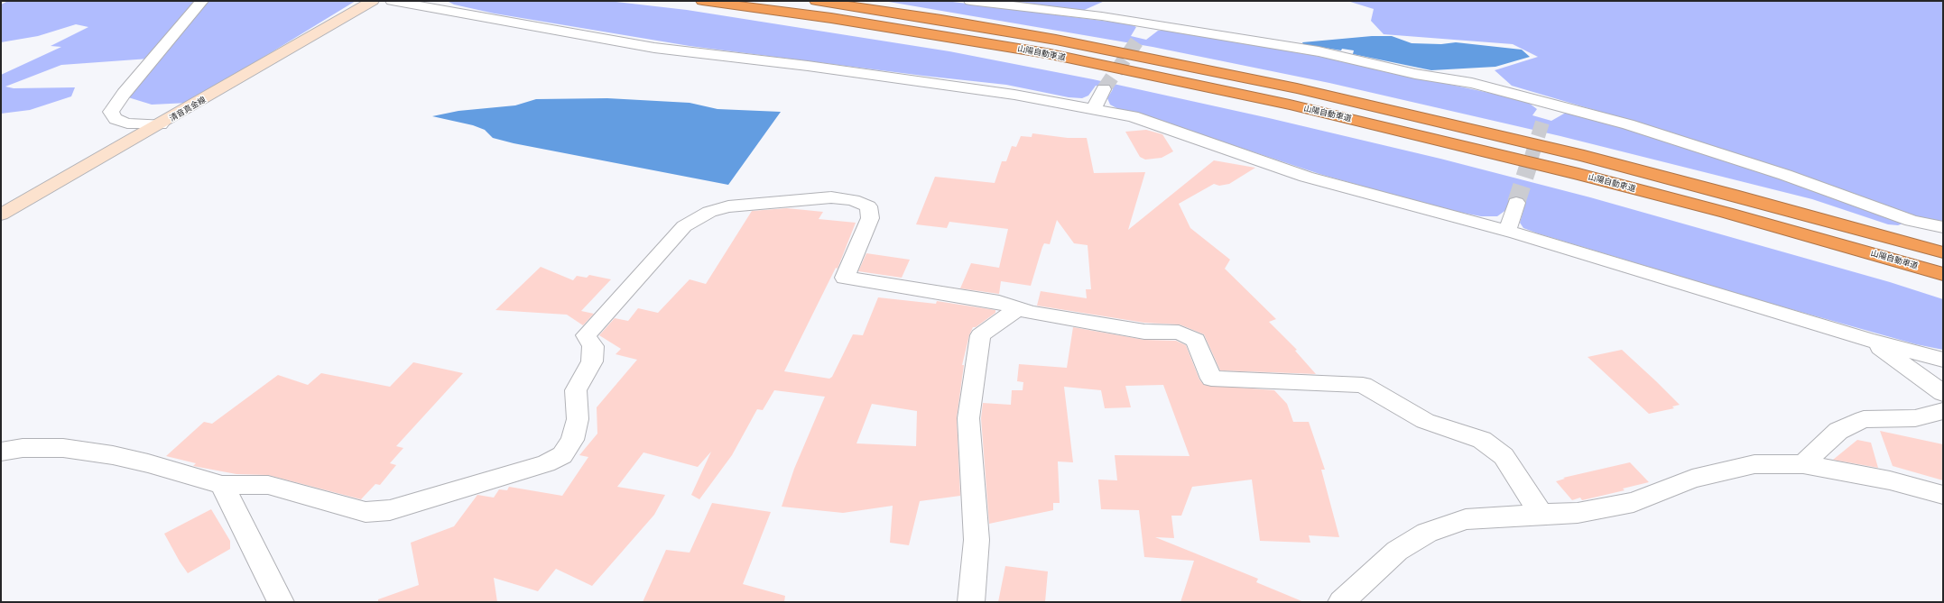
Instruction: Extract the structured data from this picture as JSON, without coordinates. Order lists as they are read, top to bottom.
{
  "streets": {
    "highway": ["山陽自動車道"],
    "main road": ["清音真金線"]
  }
}
